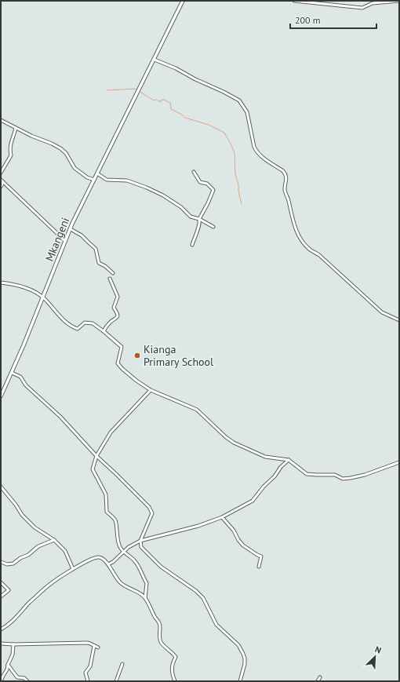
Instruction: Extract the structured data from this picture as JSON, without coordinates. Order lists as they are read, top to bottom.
{
  "streets": {
    "street": ["Mkangeni"]
  },
  "places": ["Kianga Primary School"],
  "scale_bar": "200 m",
  "north": "top right"
}
